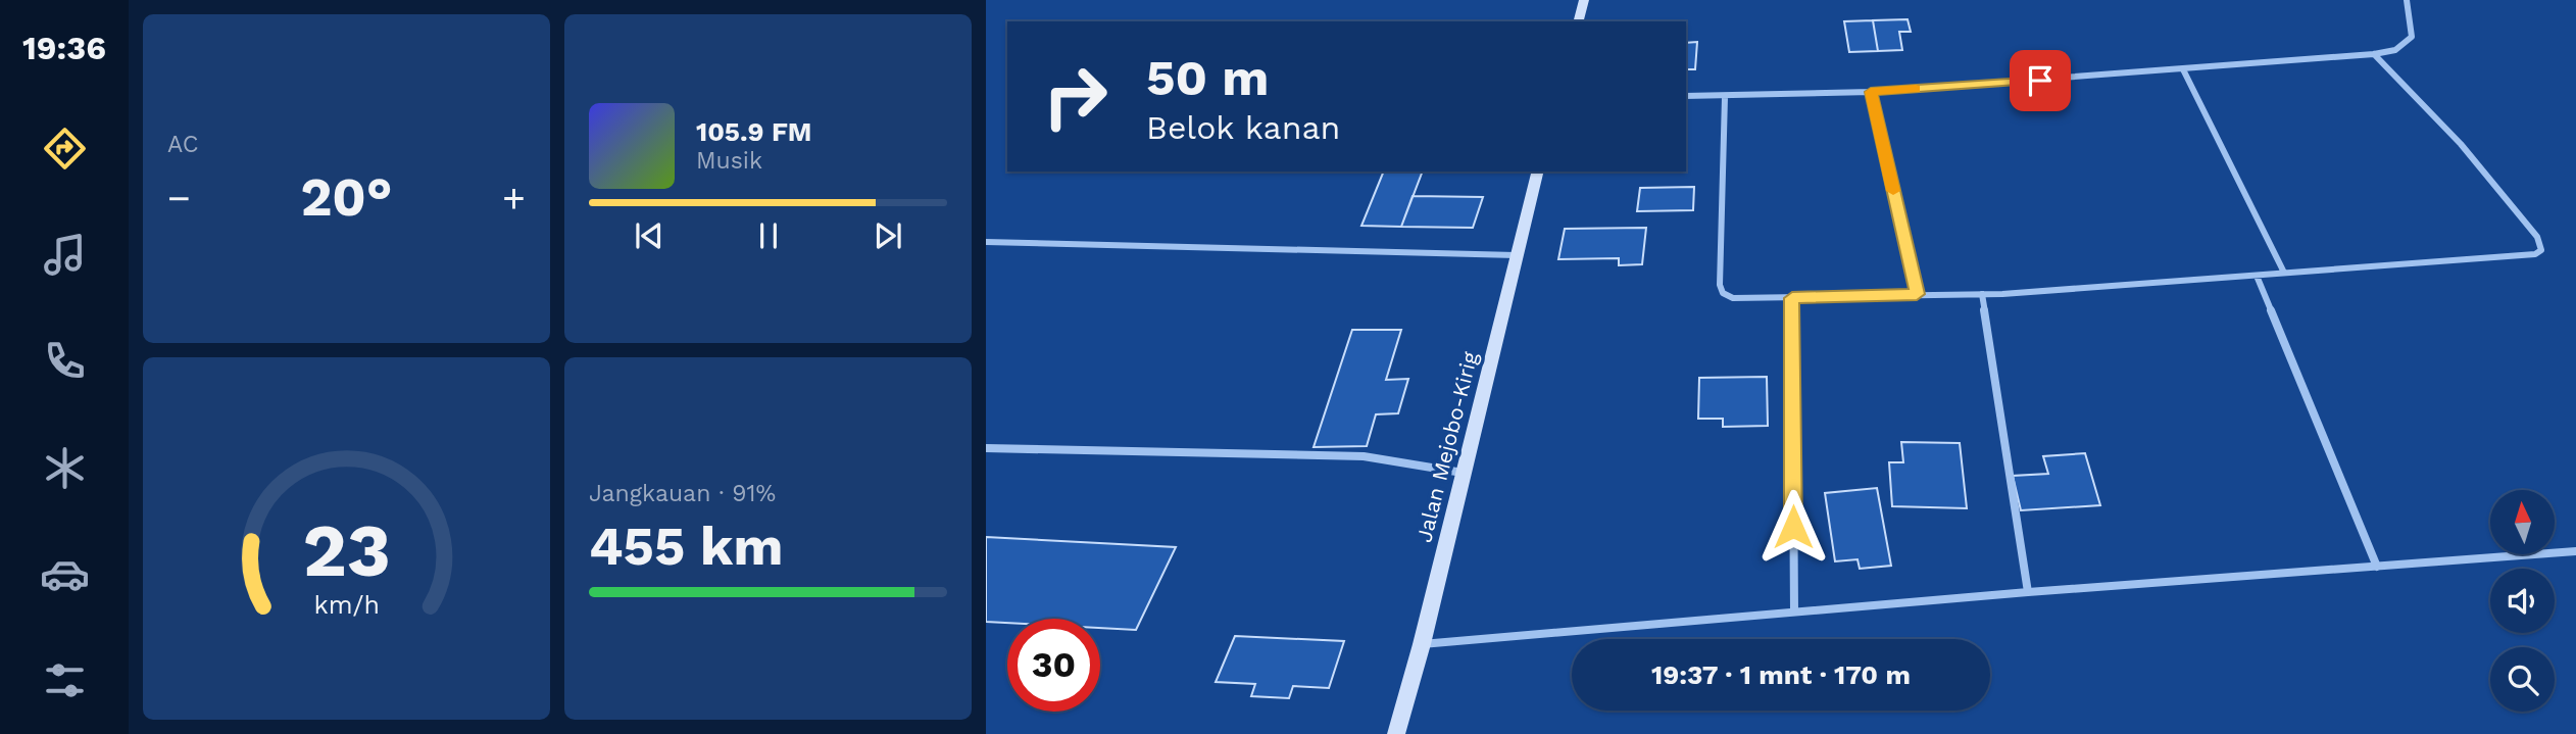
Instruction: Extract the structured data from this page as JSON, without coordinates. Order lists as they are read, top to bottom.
{
  "streets": {
    "street": ["Jalan Mejobo-Kirig"]
  },
  "north": "top",
  "page": {
    "tabs": "19:36",
    "tile": [
      "AC",
      ["Jangkauan · 91%", "455 km"]
    ],
    "turn": ["50 m", "Belok kanan"],
    "song": ["105.9 FM", "Musik"],
    "heat": ["−", "20°", "+"],
    "limit": "30",
    "trip": "19:37 · 1 mnt · 170 m",
    "gauge": ["23", "km/h"]
  }
}
